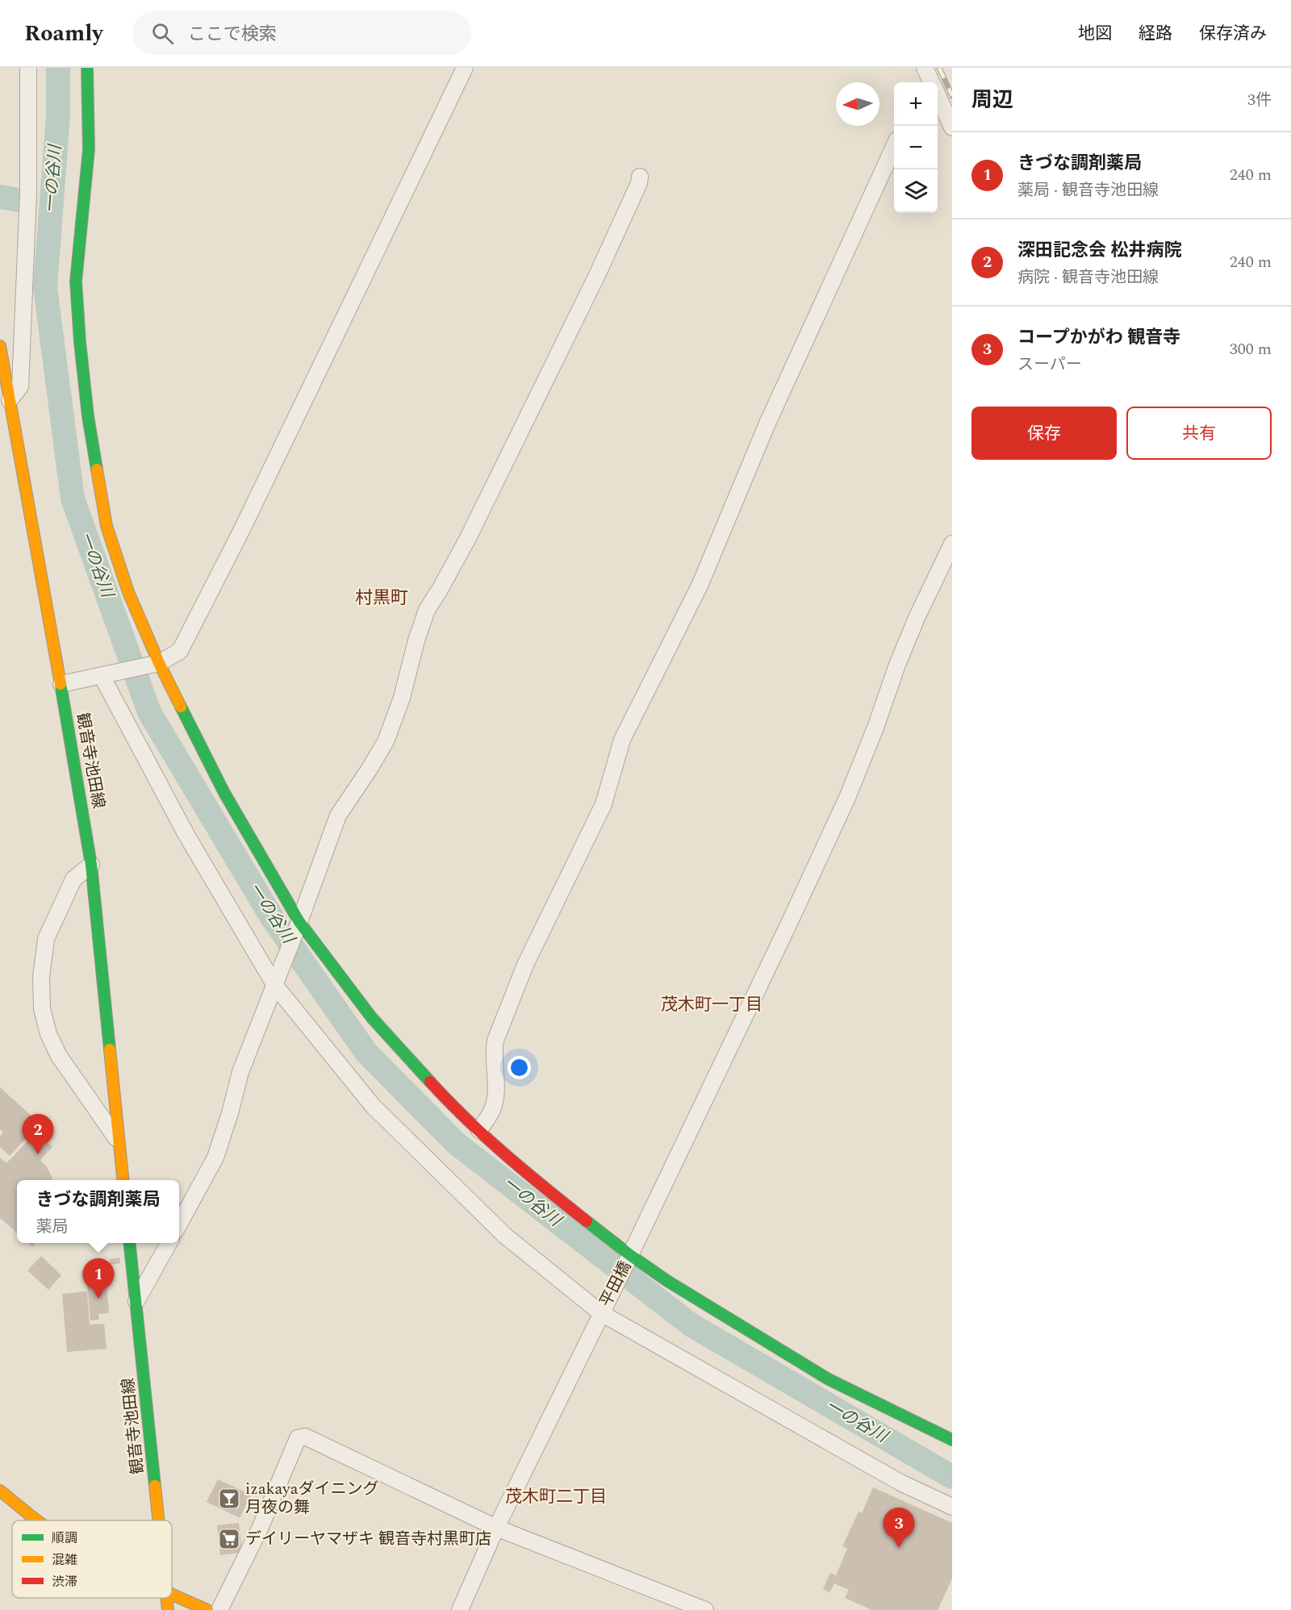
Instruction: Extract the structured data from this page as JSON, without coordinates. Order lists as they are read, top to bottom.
{
  "streets": {
    "street": ["観音寺池田線", "平田橋"]
  },
  "districts": ["村黒町", "茂木町一丁目", "茂木町二丁目"],
  "water": ["一の谷川"],
  "places": {
    "bar": ["izakayaダイニング 月夜の舞"],
    "supermarket": ["デイリーヤマザキ 観音寺村黒町店"]
  },
  "legend": ["順調", "混雑", "渋滞"],
  "north": "left",
  "page": {
    "header": "Roamly",
    "search": "ここで検索",
    "nav": ["地図", "経路", "保存済み"],
    "heading": ["周辺", "3件"],
    "map_buttons": ["+", "−"],
    "list": [
      {
        "mark": "1",
        "name": "きづな調剤薬局",
        "note": "薬局 · 観音寺池田線",
        "value": "240 m"
      },
      {
        "mark": "2",
        "name": "深田記念会 松井病院",
        "note": "病院 · 観音寺池田線",
        "value": "240 m"
      },
      {
        "mark": "3",
        "name": "コープかがわ 観音寺",
        "note": "スーパー",
        "value": "300 m"
      }
    ],
    "buttons": ["保存", "共有"],
    "pins": ["2", "1", "3"],
    "popup": ["きづな調剤薬局", "薬局"]
  }
}
